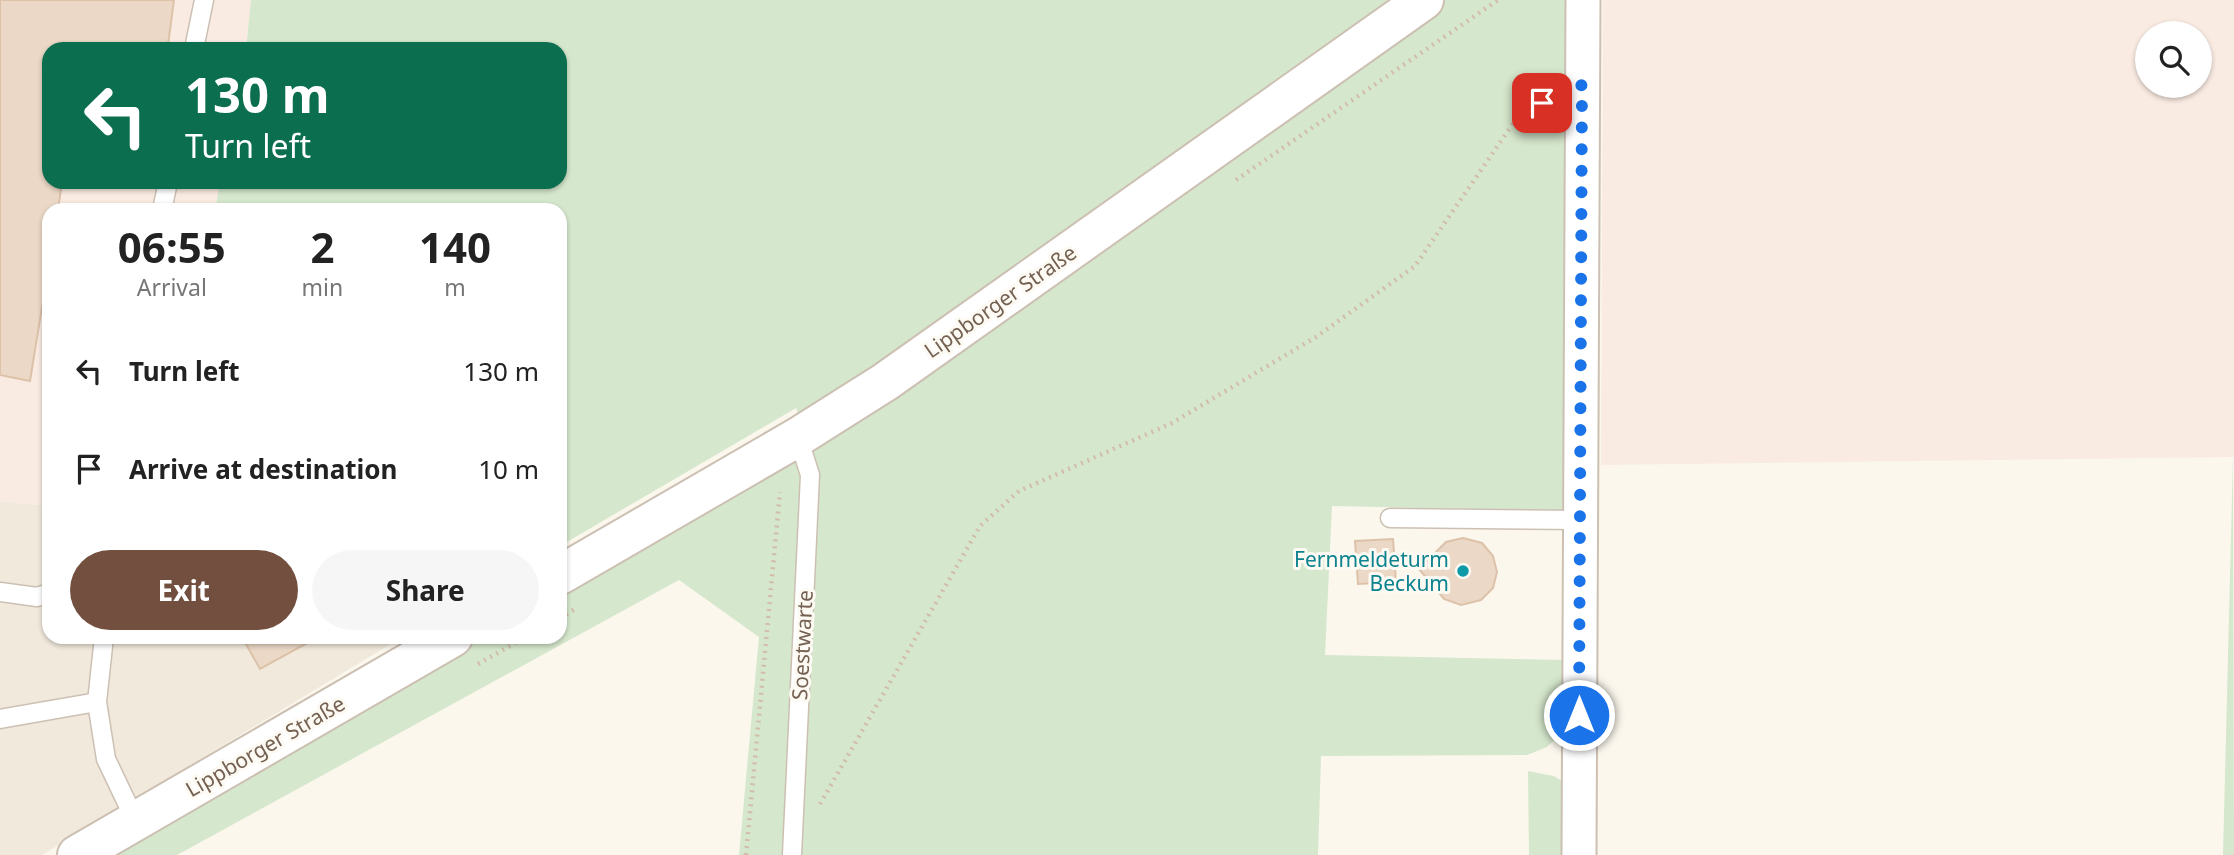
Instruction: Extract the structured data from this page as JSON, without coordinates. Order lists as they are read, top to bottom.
{
  "streets": {
    "street": ["Lippborger Straße"],
    "lane": ["Soestwarte"]
  },
  "crossings": [
    ["Lippborger Straße", "Soestwarte"]
  ],
  "places": ["Fernmeldeturm Beckum"],
  "page": {
    "turn": ["130 m", "Turn left"],
    "eta": [
      "06:55",
      "Arrival",
      "2",
      "min",
      "140",
      "m"
    ],
    "list": [
      {
        "name": "Turn left",
        "value": "130 m"
      },
      {
        "name": "Arrive at destination",
        "value": "10 m"
      }
    ],
    "buttons": ["Exit", "Share"]
  }
}
